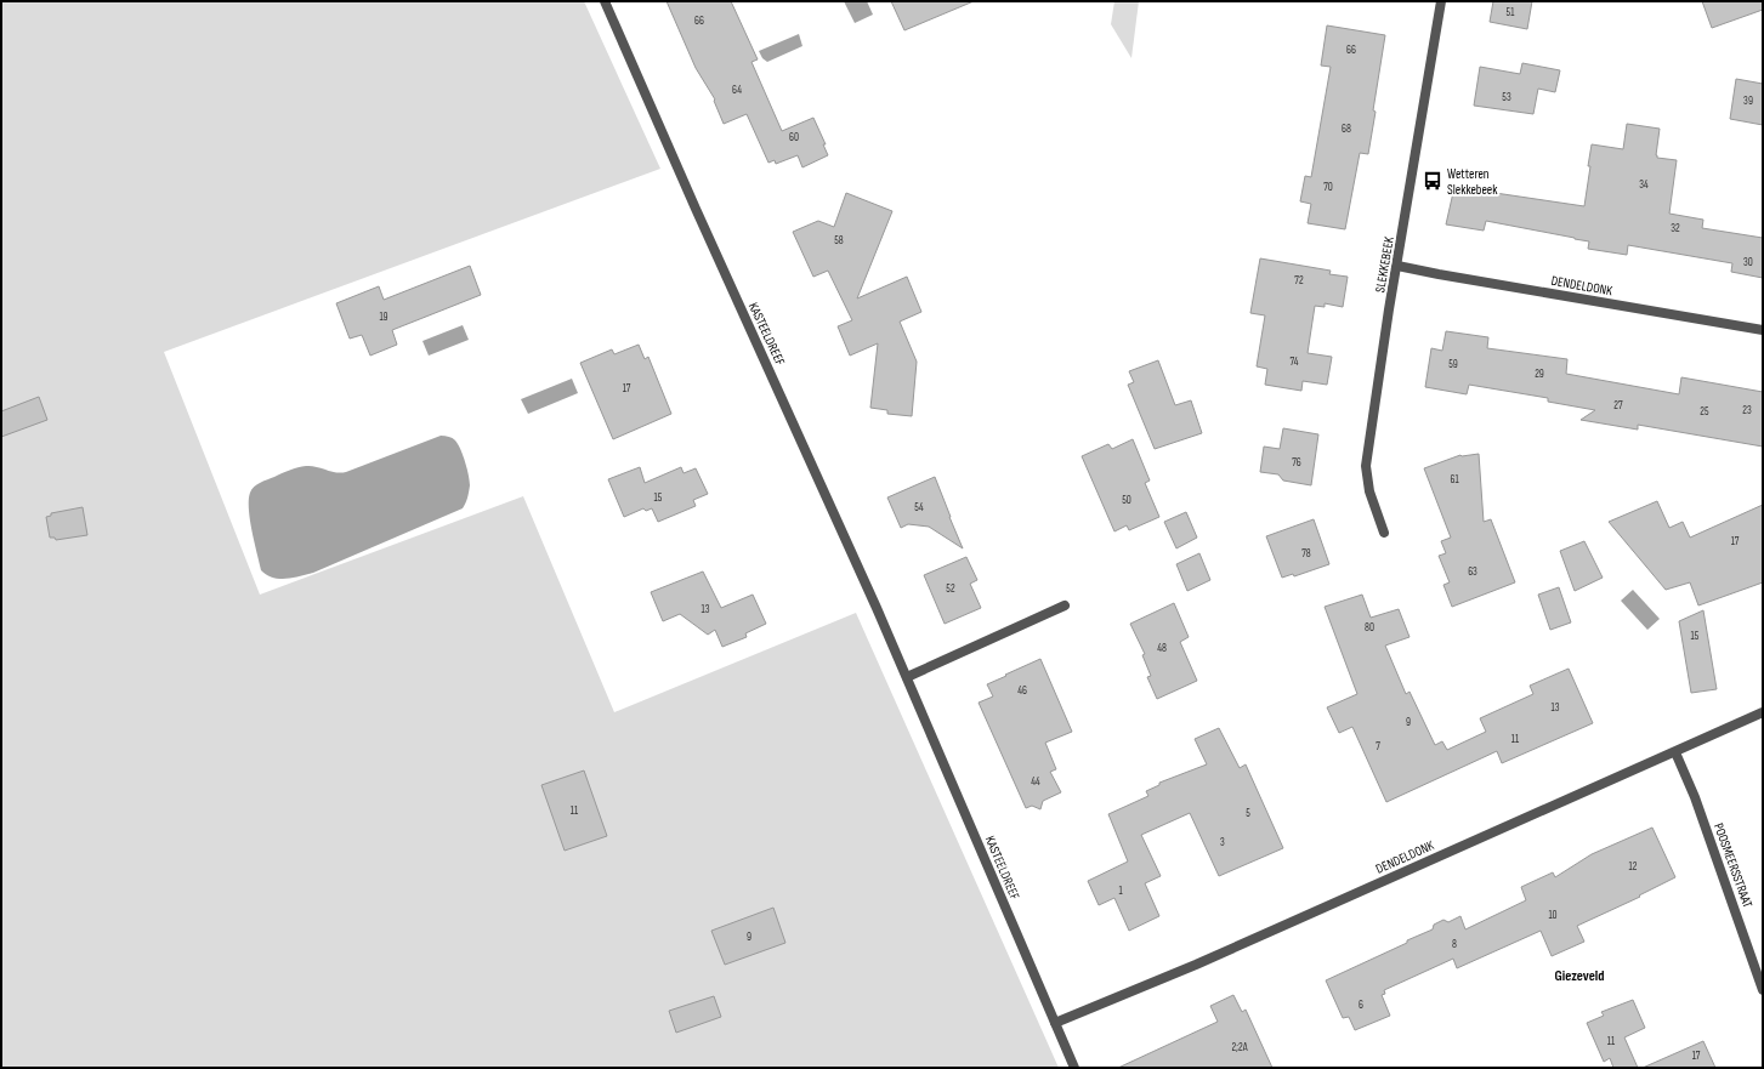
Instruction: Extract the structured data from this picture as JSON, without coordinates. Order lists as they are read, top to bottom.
{
  "streets": {
    "street": [
      "SLEKKEBEEK",
      "DENDELDONK",
      "KASTEELDREEF",
      "POOSMEERSSTRAAT"
    ]
  },
  "crossings": [
    ["SLEKKEBEEK", "DENDELDONK"],
    ["DENDELDONK", "KASTEELDREEF"],
    ["DENDELDONK", "POOSMEERSSTRAAT"]
  ],
  "districts": ["Giezeveld"],
  "places": {
    "bus stop": ["Wetteren Slekkebeek"]
  },
  "house_numbers": [
    "51",
    "66",
    "66",
    "64",
    "53",
    "39",
    "68",
    "60",
    "34",
    "70",
    "32",
    "58",
    "30",
    "72",
    "19",
    "74",
    "59",
    "29",
    "17",
    "27",
    "23",
    "25",
    "76",
    "61",
    "15",
    "50",
    "54",
    "17",
    "78",
    "63",
    "52",
    "13",
    "80",
    "15",
    "48",
    "46",
    "13",
    "9",
    "11",
    "7",
    "44",
    "11",
    "5",
    "3",
    "12",
    "1",
    "10",
    "9",
    "8",
    "6",
    "11",
    "2;2A",
    "17"
  ]
}
